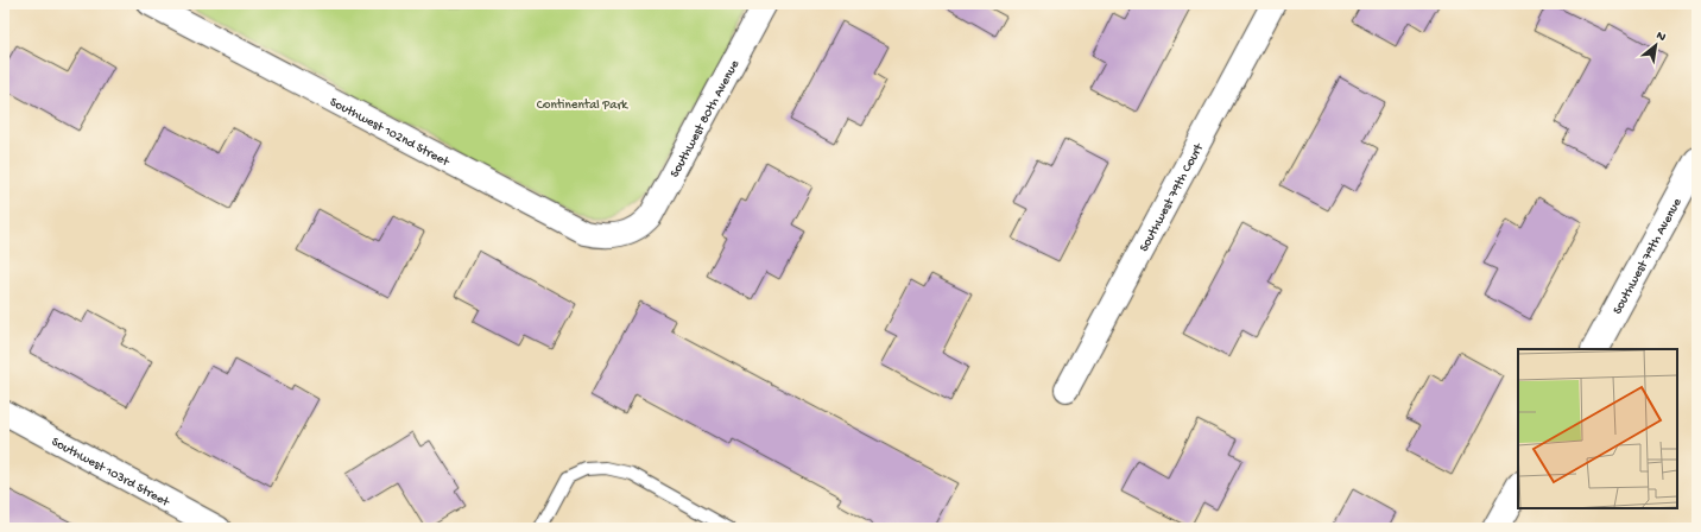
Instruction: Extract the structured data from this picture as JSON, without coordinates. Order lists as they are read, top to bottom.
{
  "streets": {
    "street": [
      "Southwest 80th Avenue",
      "Southwest 102nd Street",
      "Southwest 79th Court",
      "Southwest 79th Avenue",
      "Southwest 103rd Street"
    ]
  },
  "crossings": [
    ["Southwest 80th Avenue", "Southwest 102nd Street"]
  ],
  "parks": ["Continental Park"],
  "north": "top right"
}
